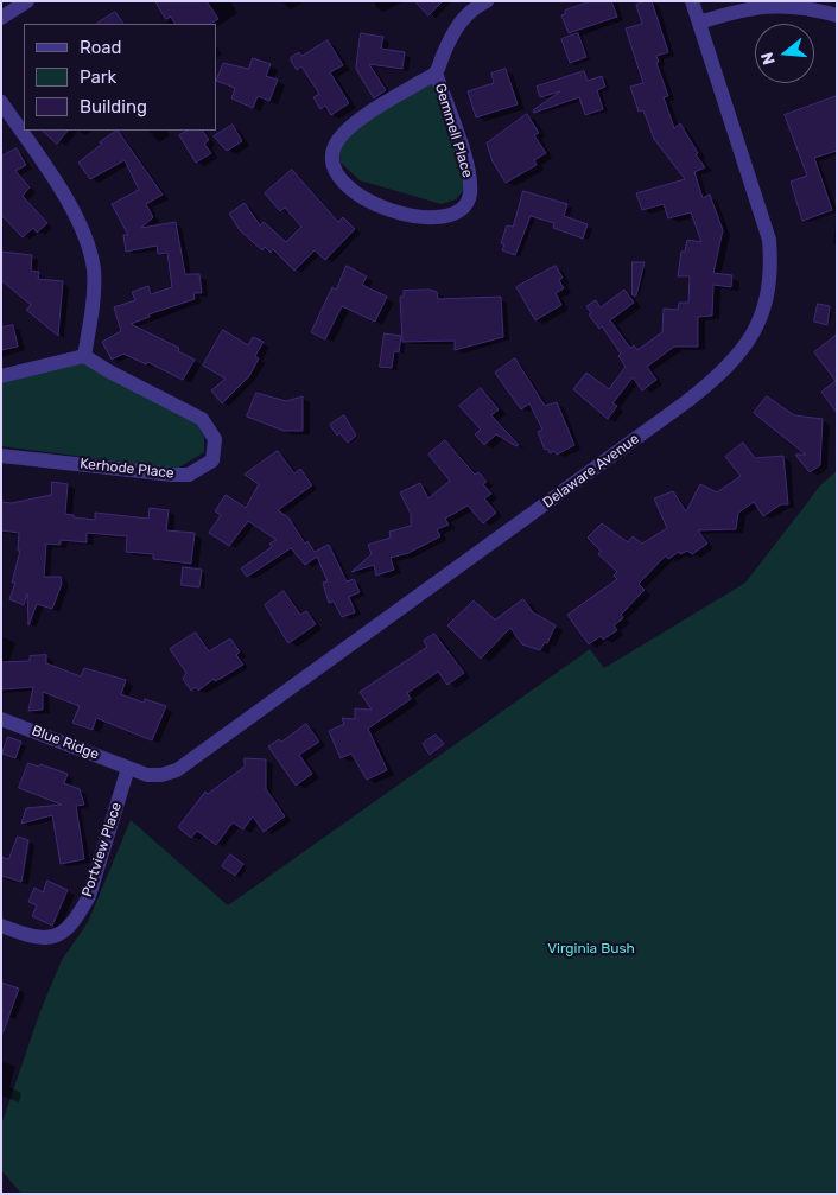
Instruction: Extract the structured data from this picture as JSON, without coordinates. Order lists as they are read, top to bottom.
{
  "streets": {
    "street": [
      "Gemmell Place",
      "Kerhode Place",
      "Delaware Avenue",
      "Blue Ridge",
      "Portview Place"
    ]
  },
  "crossings": [
    ["Delaware Avenue", "Blue Ridge"],
    ["Delaware Avenue", "Portview Place"],
    ["Blue Ridge", "Portview Place"]
  ],
  "parks": ["Virginia Bush"],
  "legend": ["Road", "Park", "Building"],
  "north": "left"
}
